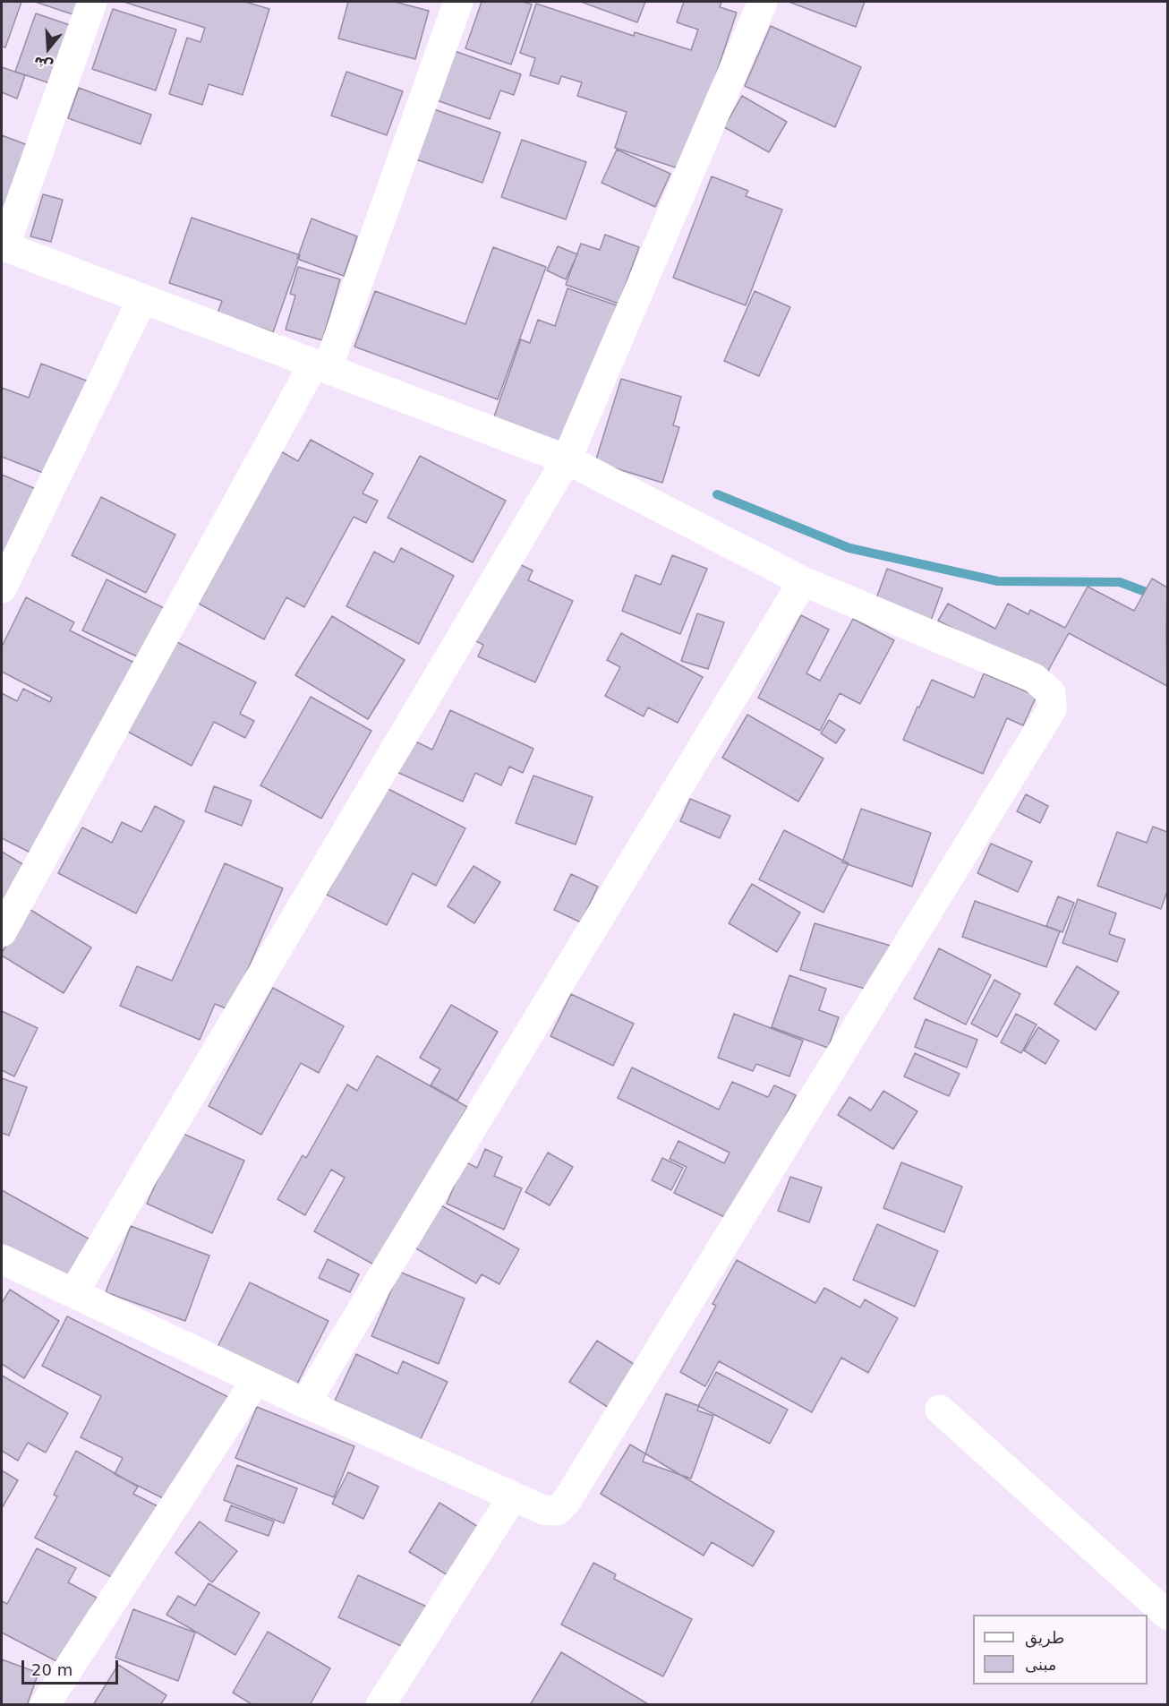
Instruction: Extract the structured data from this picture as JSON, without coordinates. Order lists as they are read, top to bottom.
{
  "legend": ["طريق", "مبنى"],
  "scale_bar": "20 m",
  "north": "bottom"
}
